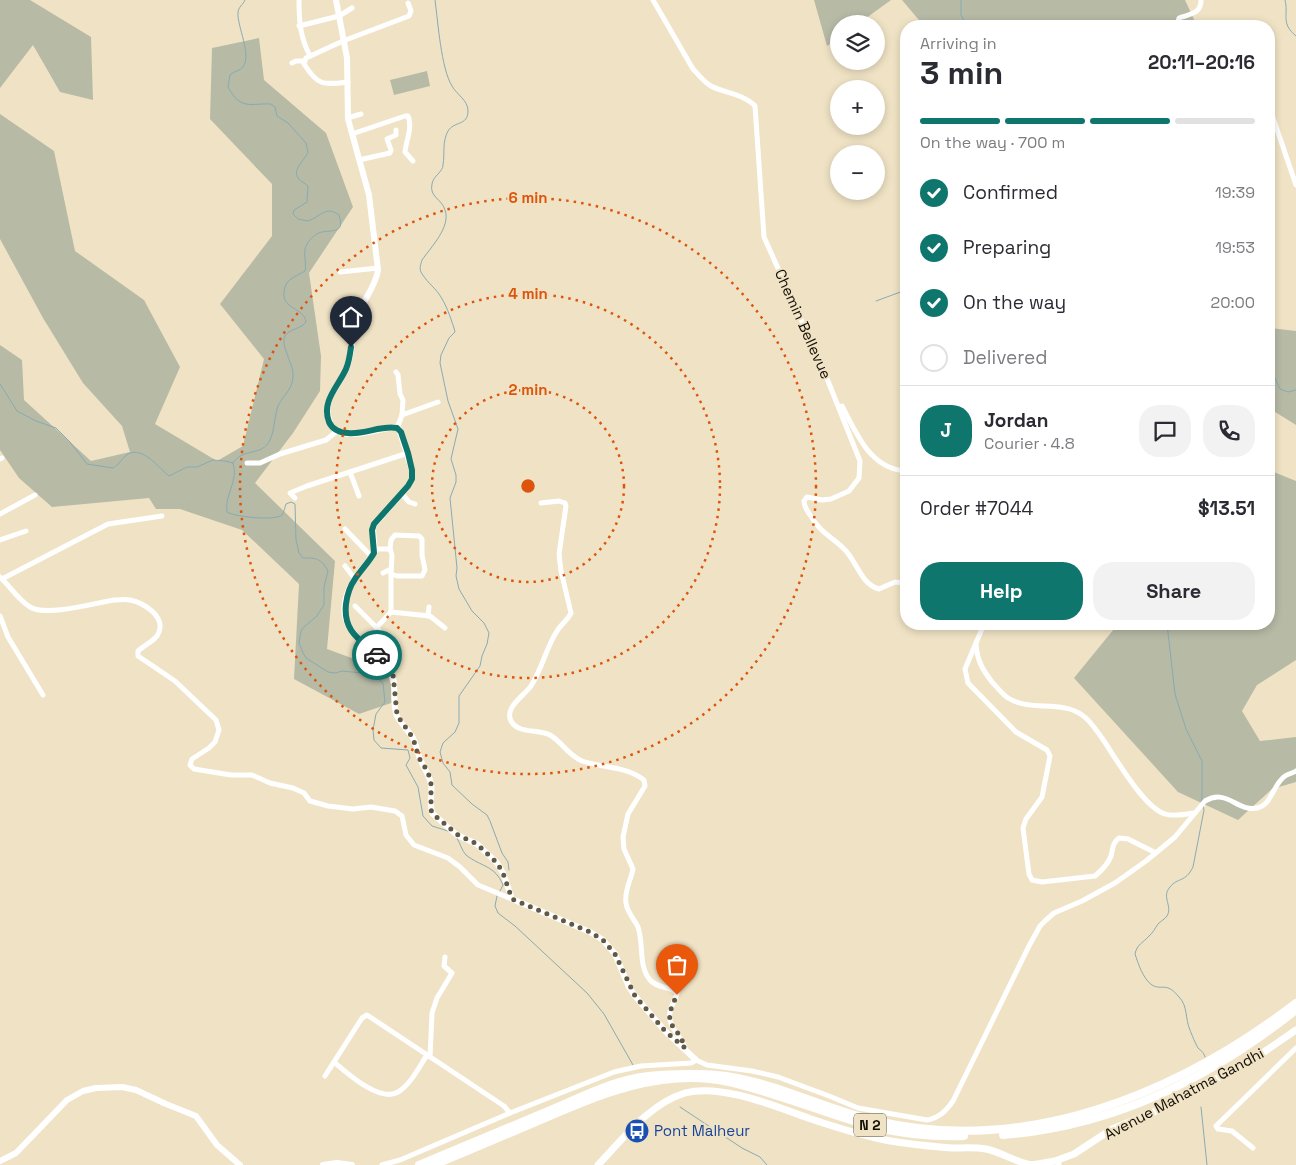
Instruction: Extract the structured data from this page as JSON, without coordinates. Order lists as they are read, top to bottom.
{
  "streets": {
    "highway": ["N 2"],
    "main road": ["Avenue Mahatma Gandhi"],
    "street": ["Chemin Bellevue"]
  },
  "places": {
    "bus stop": ["Pont Malheur"]
  },
  "page": {
    "map_buttons": ["+", "−"],
    "heading": ["3 min", "Arriving in", "20:11–20:16"],
    "panel": [
      "Jordan",
      "Courier · 4.8",
      "Order #7044",
      "$13.51"
    ],
    "bar": "On the way · 700 m",
    "list": [
      ["Confirmed", "19:39"],
      ["Preparing", "19:53"],
      ["On the way", "20:00"],
      "Delivered"
    ],
    "round": "J",
    "buttons": ["Help", "Share"]
  },
  "rings": ["6 min", "4 min", "2 min"]
}
